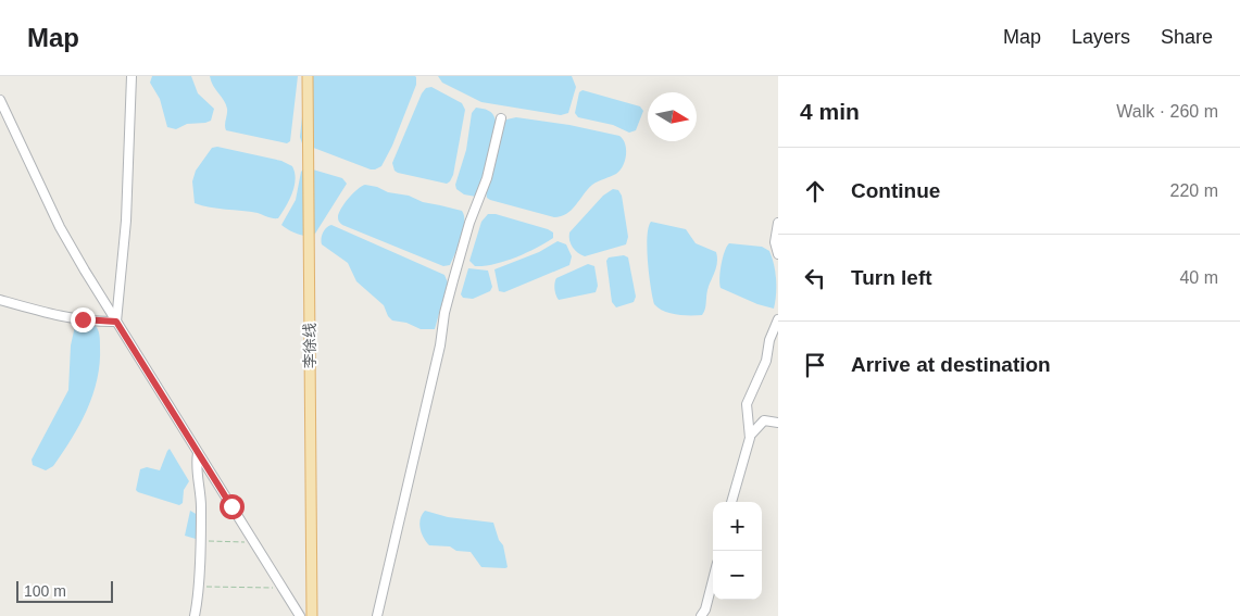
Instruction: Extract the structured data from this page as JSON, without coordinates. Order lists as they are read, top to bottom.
{
  "streets": {
    "main road": ["李徐线"]
  },
  "scale_bar": "100 m",
  "north": "right",
  "page": {
    "header": "Map",
    "nav": ["Map", "Layers", "Share"],
    "heading": ["4 min", "Walk · 260 m"],
    "list": [
      ["Continue", "220 m"],
      ["Turn left", "40 m"],
      "Arrive at destination"
    ],
    "map_buttons": ["+", "−"],
    "scale": "100 m"
  }
}
